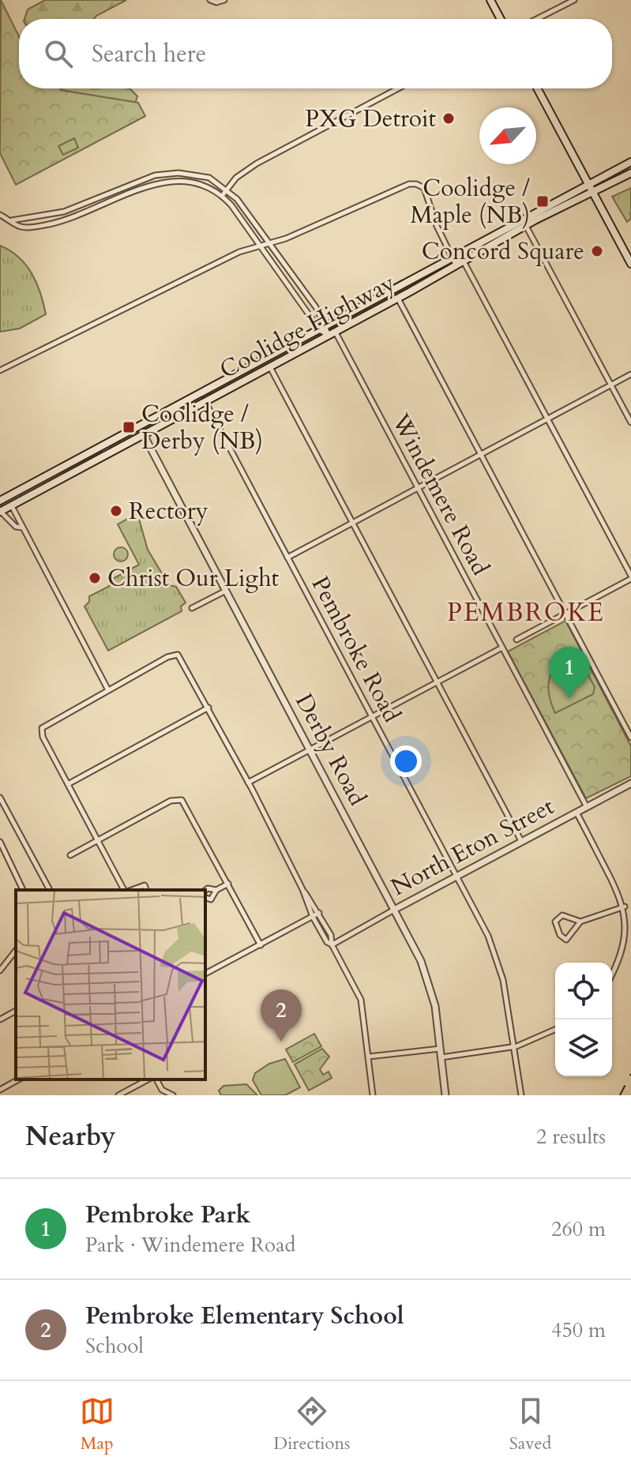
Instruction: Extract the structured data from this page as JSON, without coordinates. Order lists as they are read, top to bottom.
{
  "streets": {
    "main road": ["Coolidge Highway"],
    "street": [
      "Windemere Road",
      "Pembroke Road",
      "Derby Road",
      "North Eton Street"
    ]
  },
  "crossings": [
    ["Coolidge Highway", "Windemere Road"],
    ["Coolidge Highway", "Pembroke Road"],
    ["Coolidge Highway", "Derby Road"],
    ["Windemere Road", "North Eton Street"],
    ["Pembroke Road", "North Eton Street"],
    ["Derby Road", "North Eton Street"]
  ],
  "districts": ["PEMBROKE"],
  "places": {
    "other": [
      "PXG Detroit",
      "Concord Square",
      "Rectory",
      "Christ Our Light"
    ],
    "transit": ["Coolidge / Maple (NB)", "Coolidge / Derby (NB)"]
  },
  "north": "bottom left",
  "page": {
    "search": "Search here",
    "pins": ["1", "2"],
    "heading": ["Nearby", "2 results"],
    "list": [
      {
        "mark": "1",
        "name": "Pembroke Park",
        "note": "Park · Windemere Road",
        "value": "260 m"
      },
      {
        "mark": "2",
        "name": "Pembroke Elementary School",
        "note": "School",
        "value": "450 m"
      }
    ],
    "nav": ["Map", "Directions", "Saved"]
  }
}
